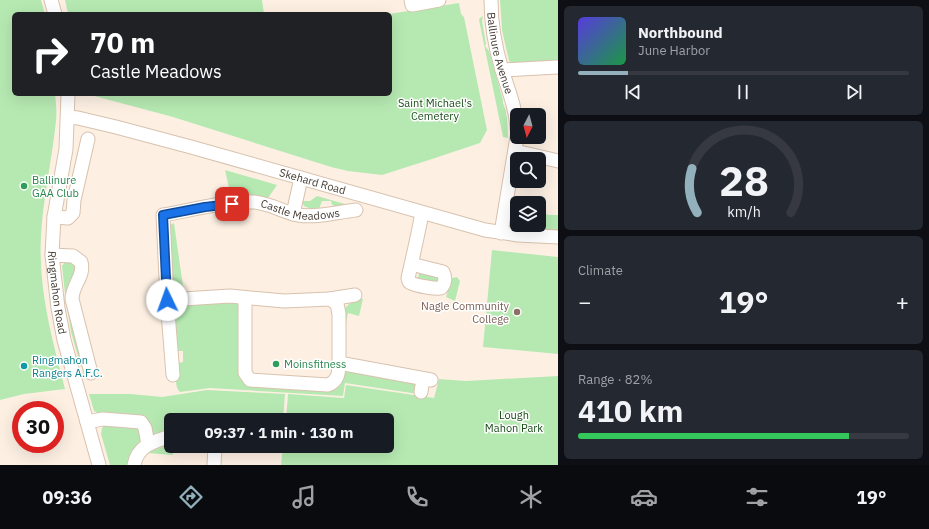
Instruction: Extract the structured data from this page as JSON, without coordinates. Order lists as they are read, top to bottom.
{
  "streets": {
    "street": [
      "Ballinure Avenue",
      "Skehard Road",
      "Castle Meadows",
      "Ringmahon Road"
    ]
  },
  "crossings": [
    ["Skehard Road", "Ringmahon Road"]
  ],
  "parks": ["Saint Michael's Cemetery", "Lough Mahon Park"],
  "places": [
    "Ballinure GAA Club",
    "Nagle Community College",
    "Moinsfitness",
    "Ringmahon Rangers A.F.C."
  ],
  "north": "bottom",
  "page": {
    "turn": ["70 m", "Castle Meadows"],
    "song": ["Northbound", "June Harbor"],
    "tile": [
      "Climate",
      ["Range · 82%", "410 km"]
    ],
    "heat": ["−", "19°", "+"],
    "limit": "30",
    "trip": "09:37 · 1 min · 130 m",
    "tabs": ["09:36", "19°"],
    "gauge": ["28", "km/h"]
  }
}
